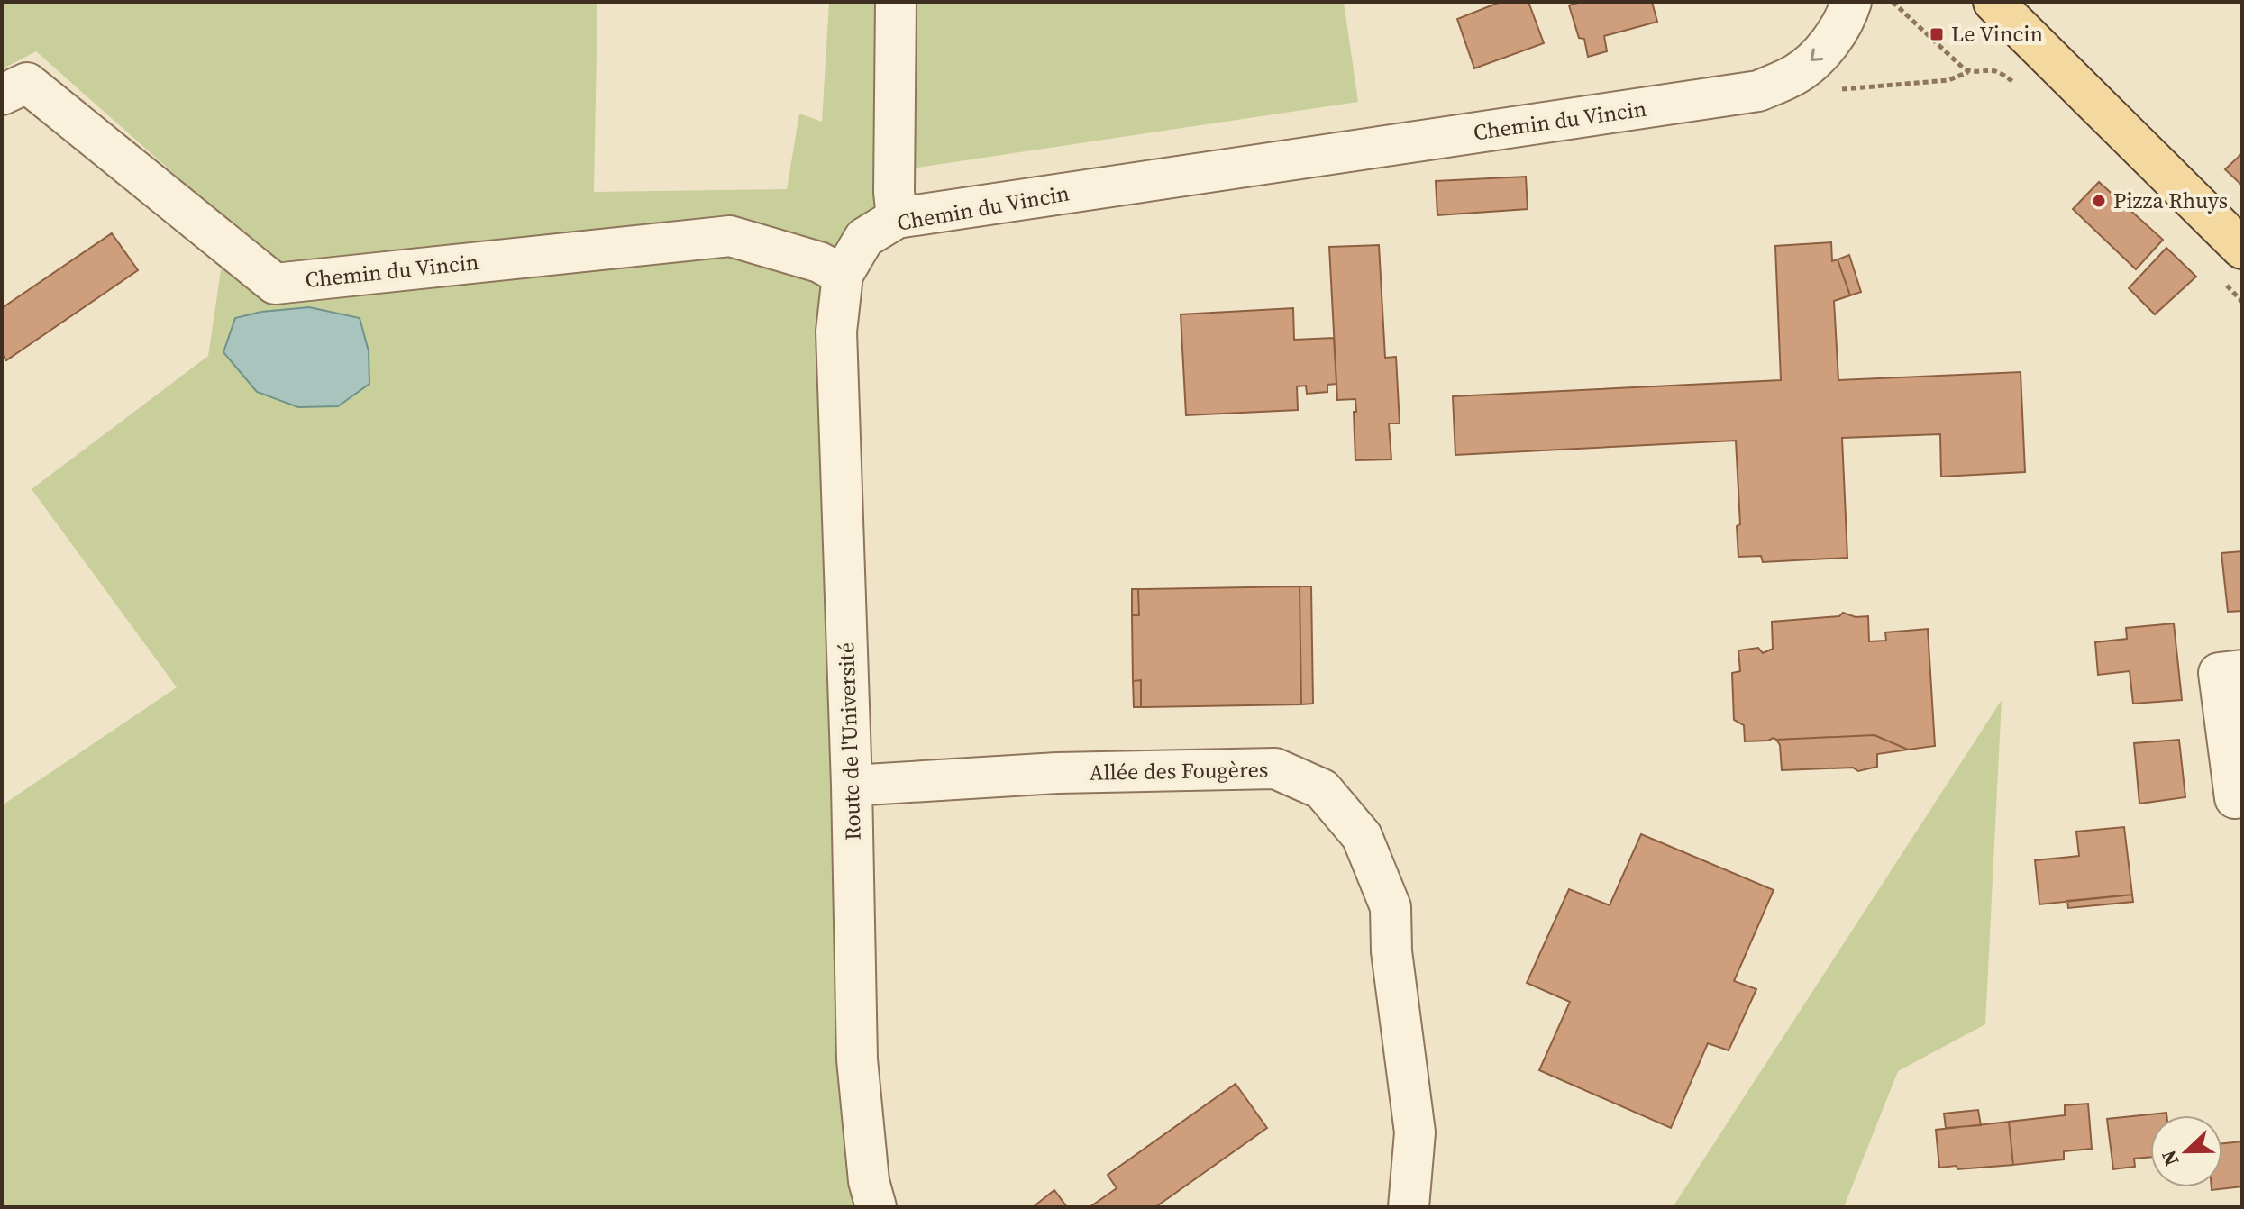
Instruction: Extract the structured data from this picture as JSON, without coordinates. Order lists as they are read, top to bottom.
{
  "streets": {
    "street": ["Chemin du Vincin", "Route de l'Université", "Allée des Fougères"]
  },
  "crossings": [
    ["Chemin du Vincin", "Route de l'Université"],
    ["Route de l'Université", "Allée des Fougères"]
  ],
  "one_way": ["Chemin du Vincin"],
  "places": {
    "transit": ["Le Vincin"],
    "other": ["Pizza Rhuys"]
  },
  "north": "left"
}
